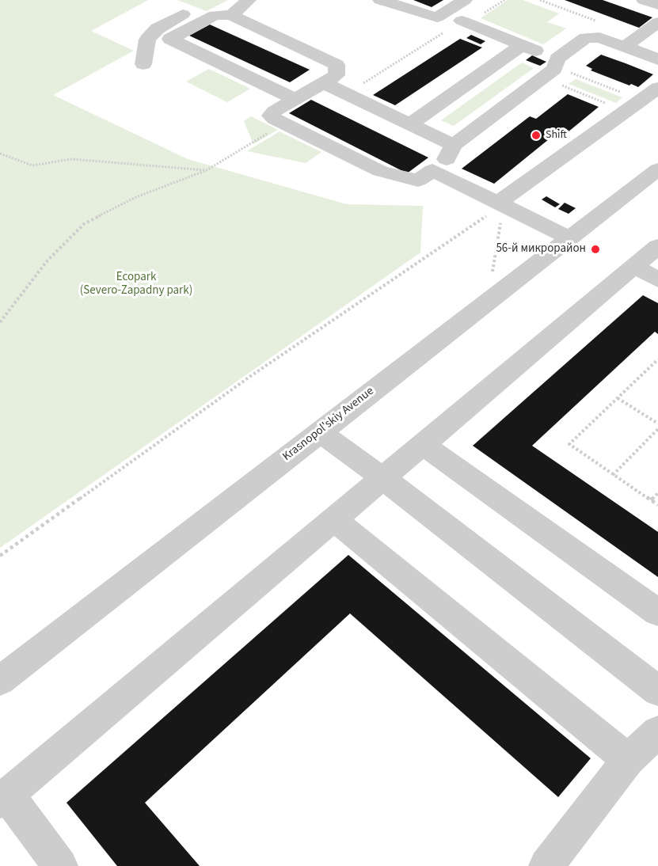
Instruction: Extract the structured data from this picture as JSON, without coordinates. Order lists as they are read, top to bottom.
{
  "streets": {
    "street": ["Krasnopol'skiy Avenue"]
  },
  "parks": ["Ecopark (Severo-Zapadny park)"],
  "places": ["Shift", "56-й микрорайон"]
}
